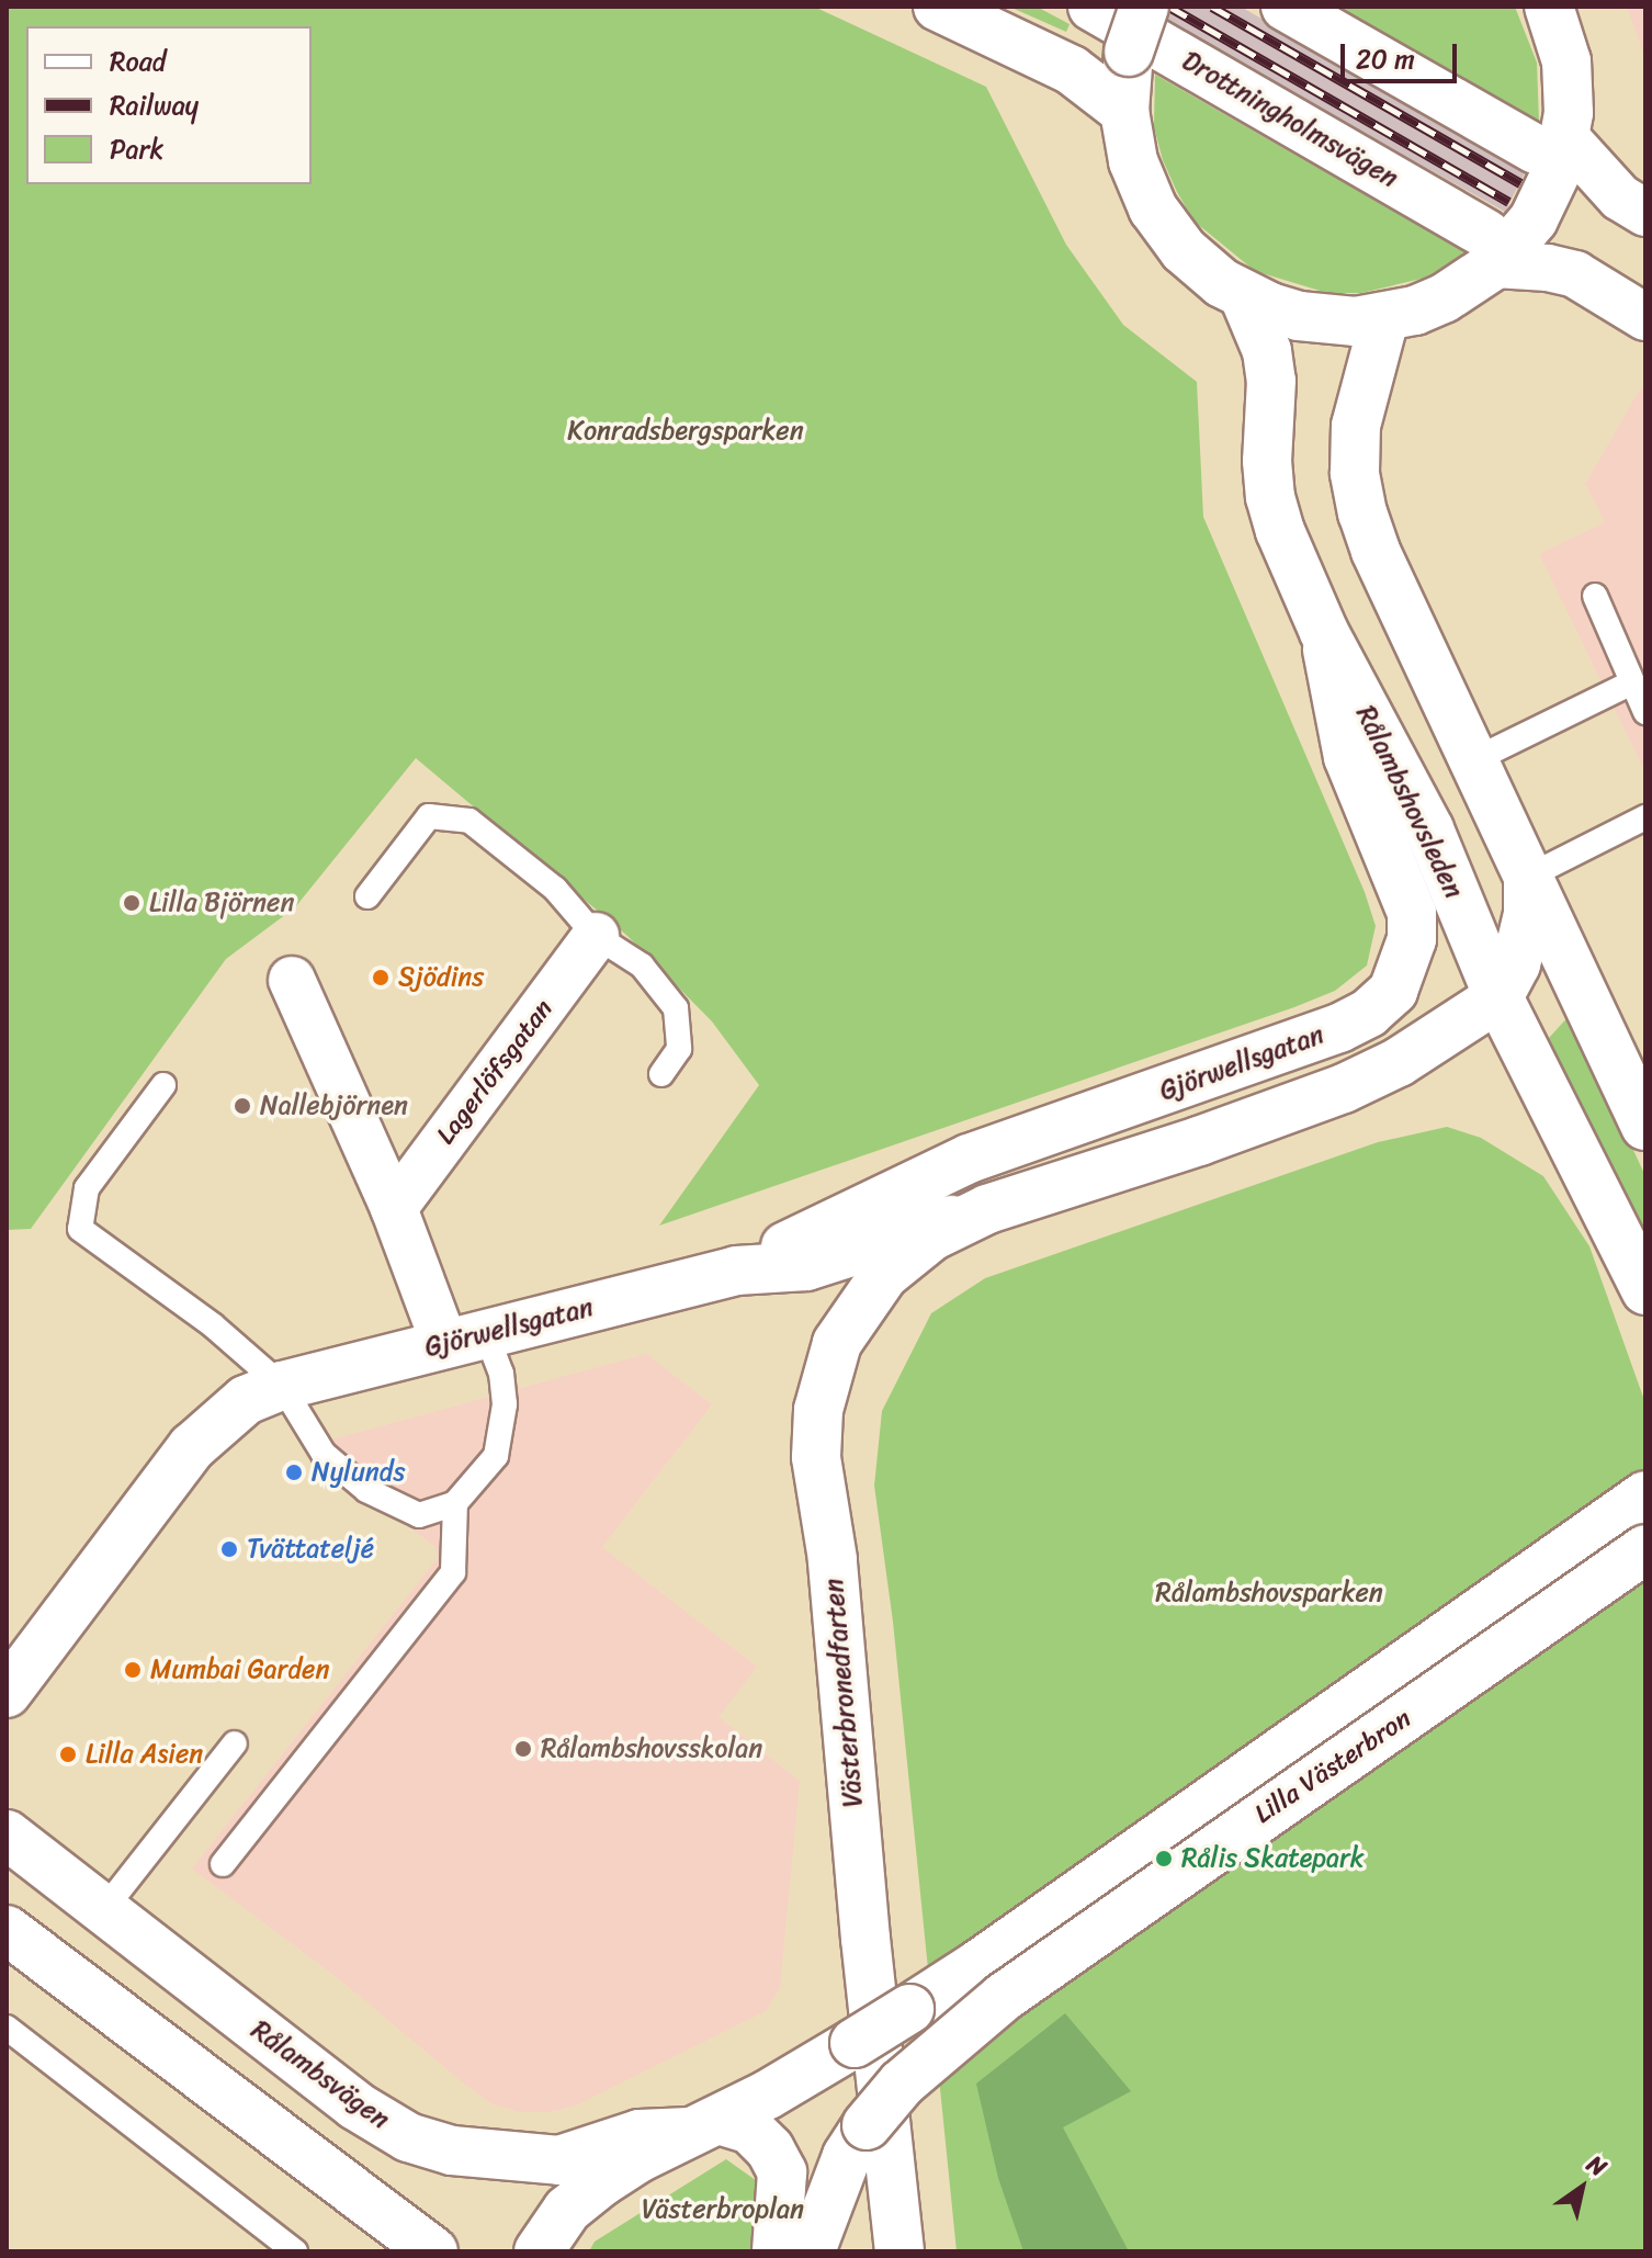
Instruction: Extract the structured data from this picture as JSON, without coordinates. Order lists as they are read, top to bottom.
{
  "streets": {
    "main road": [
      "Drottningholmsvägen",
      "Rålambshovsleden",
      "Gjörwellsgatan",
      "Västerbronedfarten",
      "Lilla Västerbron",
      "Rålambsvägen"
    ],
    "street": ["Lagerlöfsgatan"]
  },
  "crossings": [
    ["Rålambshovsleden", "Gjörwellsgatan"],
    ["Gjörwellsgatan", "Västerbronedfarten"],
    ["Lilla Västerbron", "Rålambsvägen"]
  ],
  "parks": ["Konradsbergsparken", "Rålambshovsparken", "Västerbroplan"],
  "places": [
    "Lilla Björnen",
    "Sjödins",
    "Nallebjörnen",
    "Nylunds",
    "Tvättateljé",
    "Mumbai Garden",
    "Rålambshovsskolan",
    "Lilla Asien",
    "Rålis Skatepark"
  ],
  "legend": ["Road", "Railway", "Park"],
  "scale_bar": "20 m",
  "north": "top right"
}
